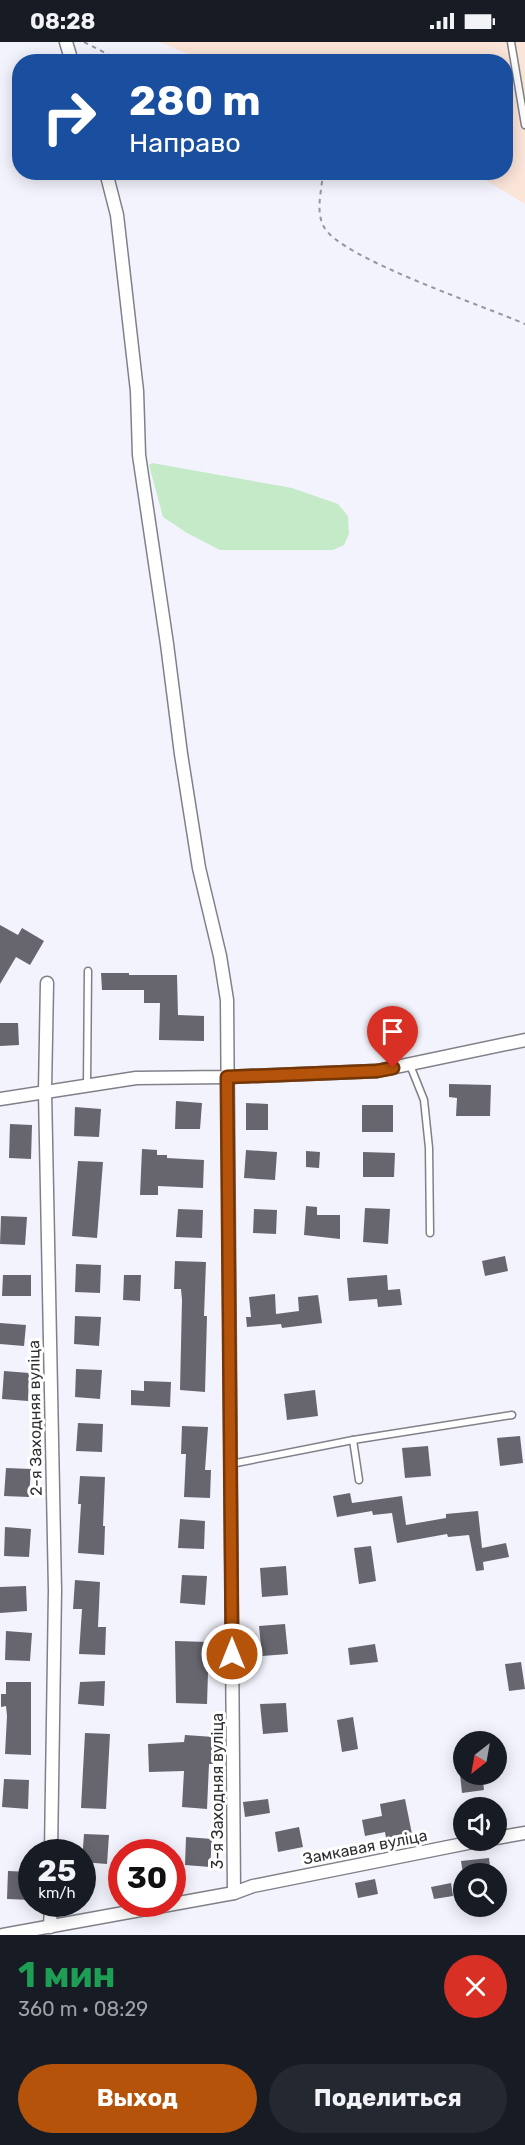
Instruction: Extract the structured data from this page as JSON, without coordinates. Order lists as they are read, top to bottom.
{
  "streets": {
    "street": ["2-я Заходняя вуліца", "3-я Заходняя вуліца", "Замкавая вуліца"]
  },
  "crossings": [
    ["3-я Заходняя вуліца", "Замкавая вуліца"]
  ],
  "north": "bottom left",
  "page": {
    "status": "08:28",
    "turn": ["280 m", "Направо"],
    "speed": "25 km/h",
    "limit": "30",
    "heading": ["1 мин", "360 m · 08:29"],
    "buttons": ["Выход", "Поделиться"]
  }
}
